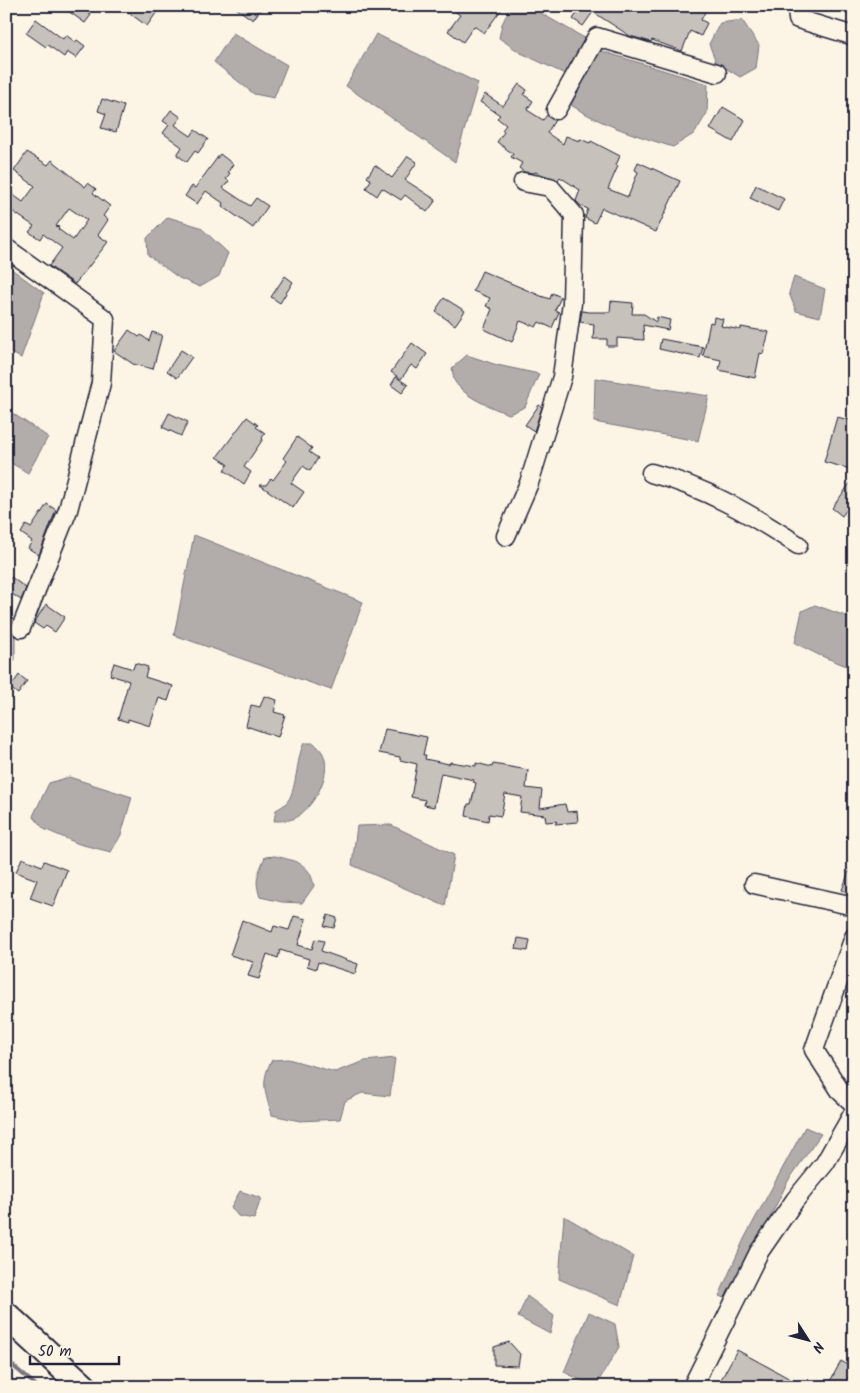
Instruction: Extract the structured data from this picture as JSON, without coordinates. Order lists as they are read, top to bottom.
{
  "scale_bar": "50 m",
  "north": "bottom right"
}
